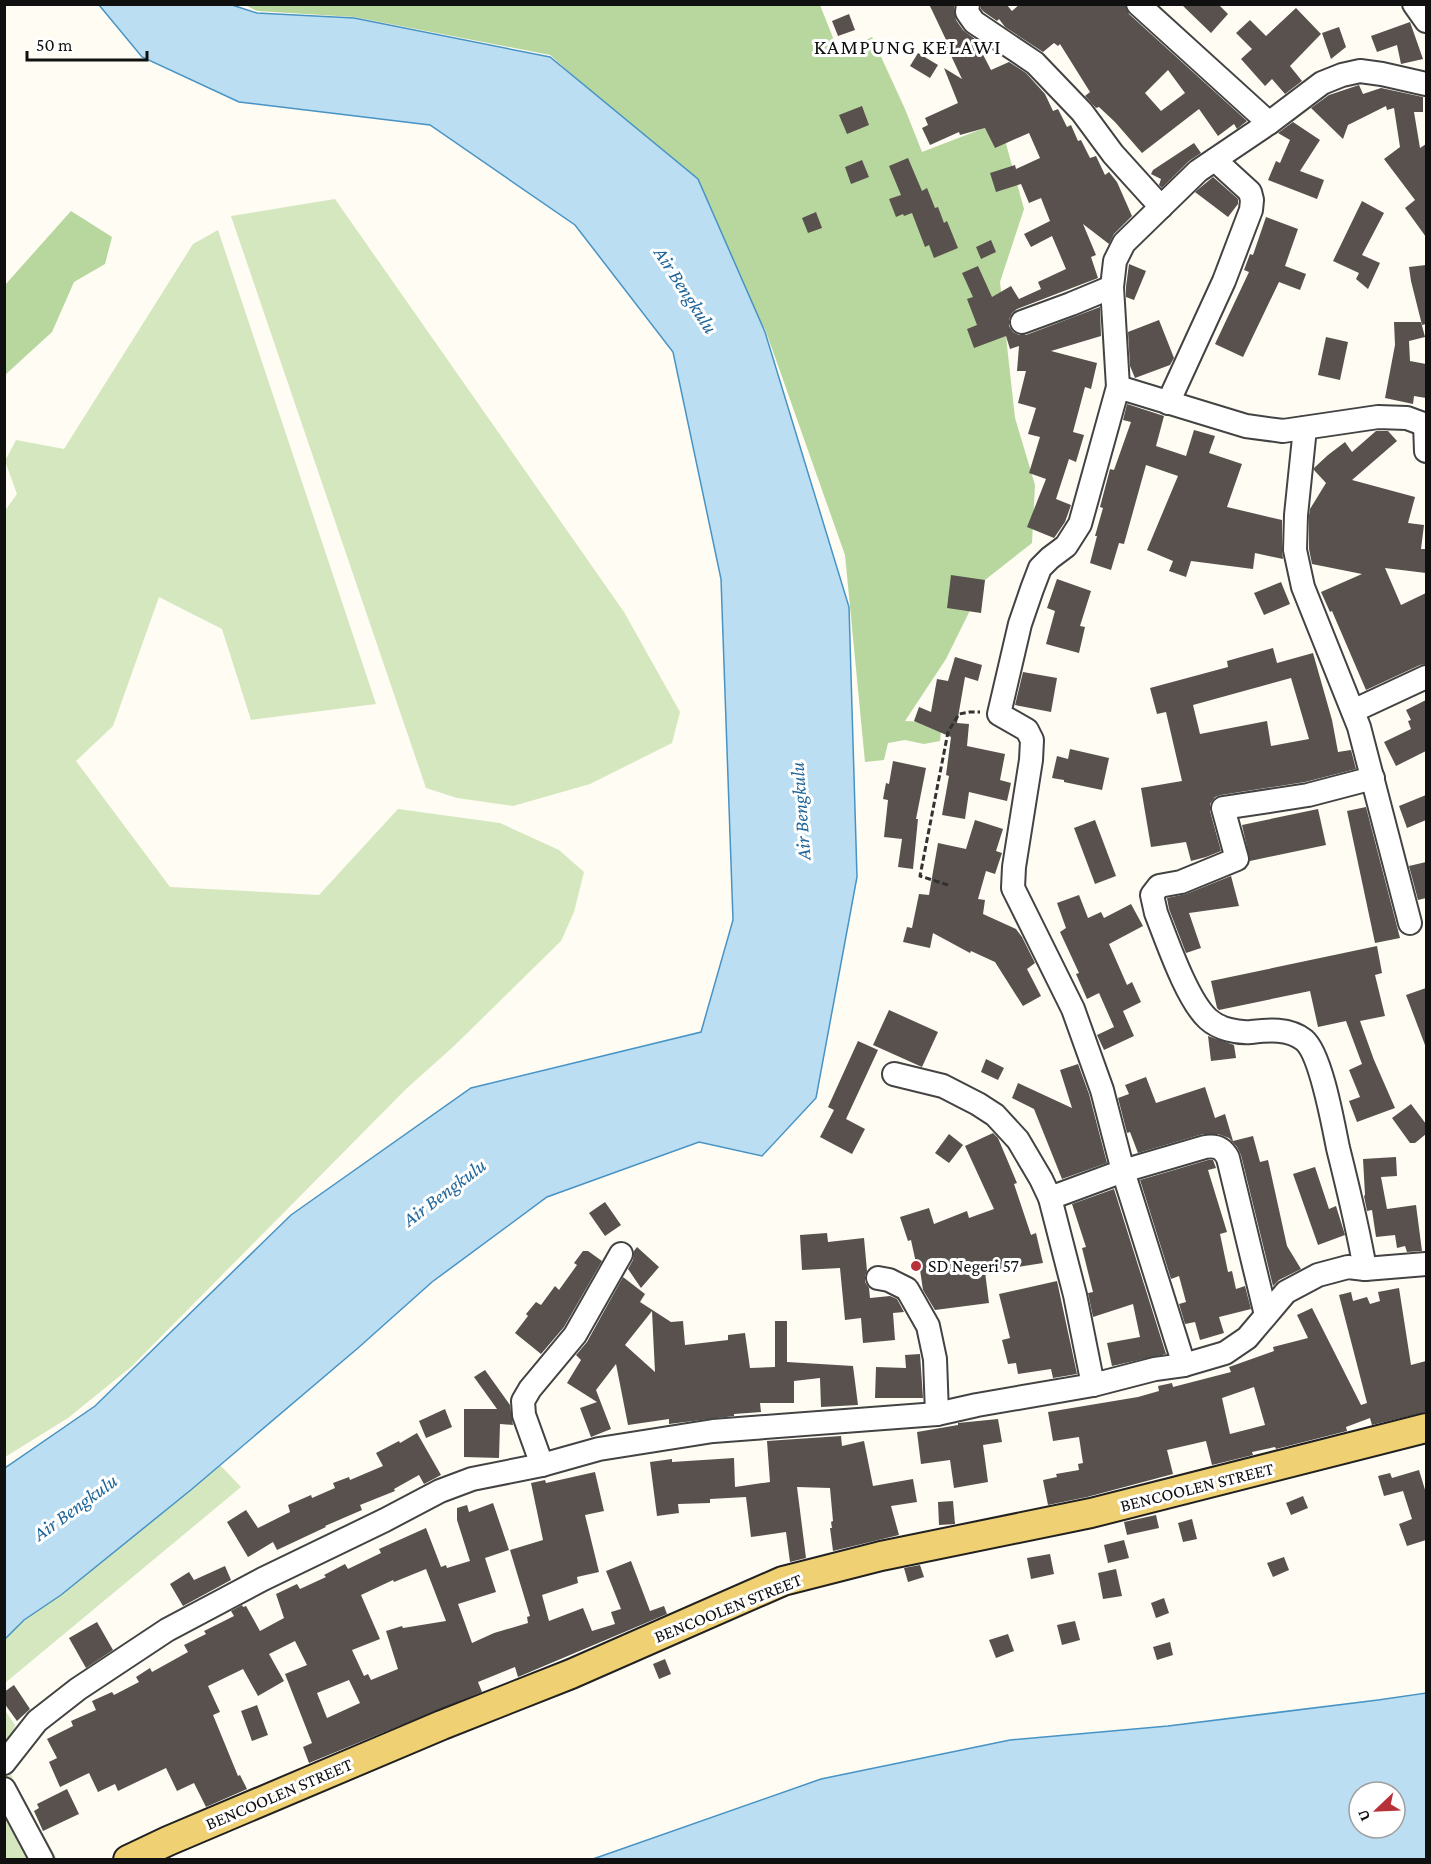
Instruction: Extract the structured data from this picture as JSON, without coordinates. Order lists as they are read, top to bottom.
{
  "streets": {
    "main road": ["BENCOOLEN STREET"]
  },
  "districts": ["KAMPUNG KELAWI"],
  "water": ["Air Bengkulu"],
  "places": ["SD Negeri 57"],
  "scale_bar": "50 m",
  "north": "bottom left"
}
